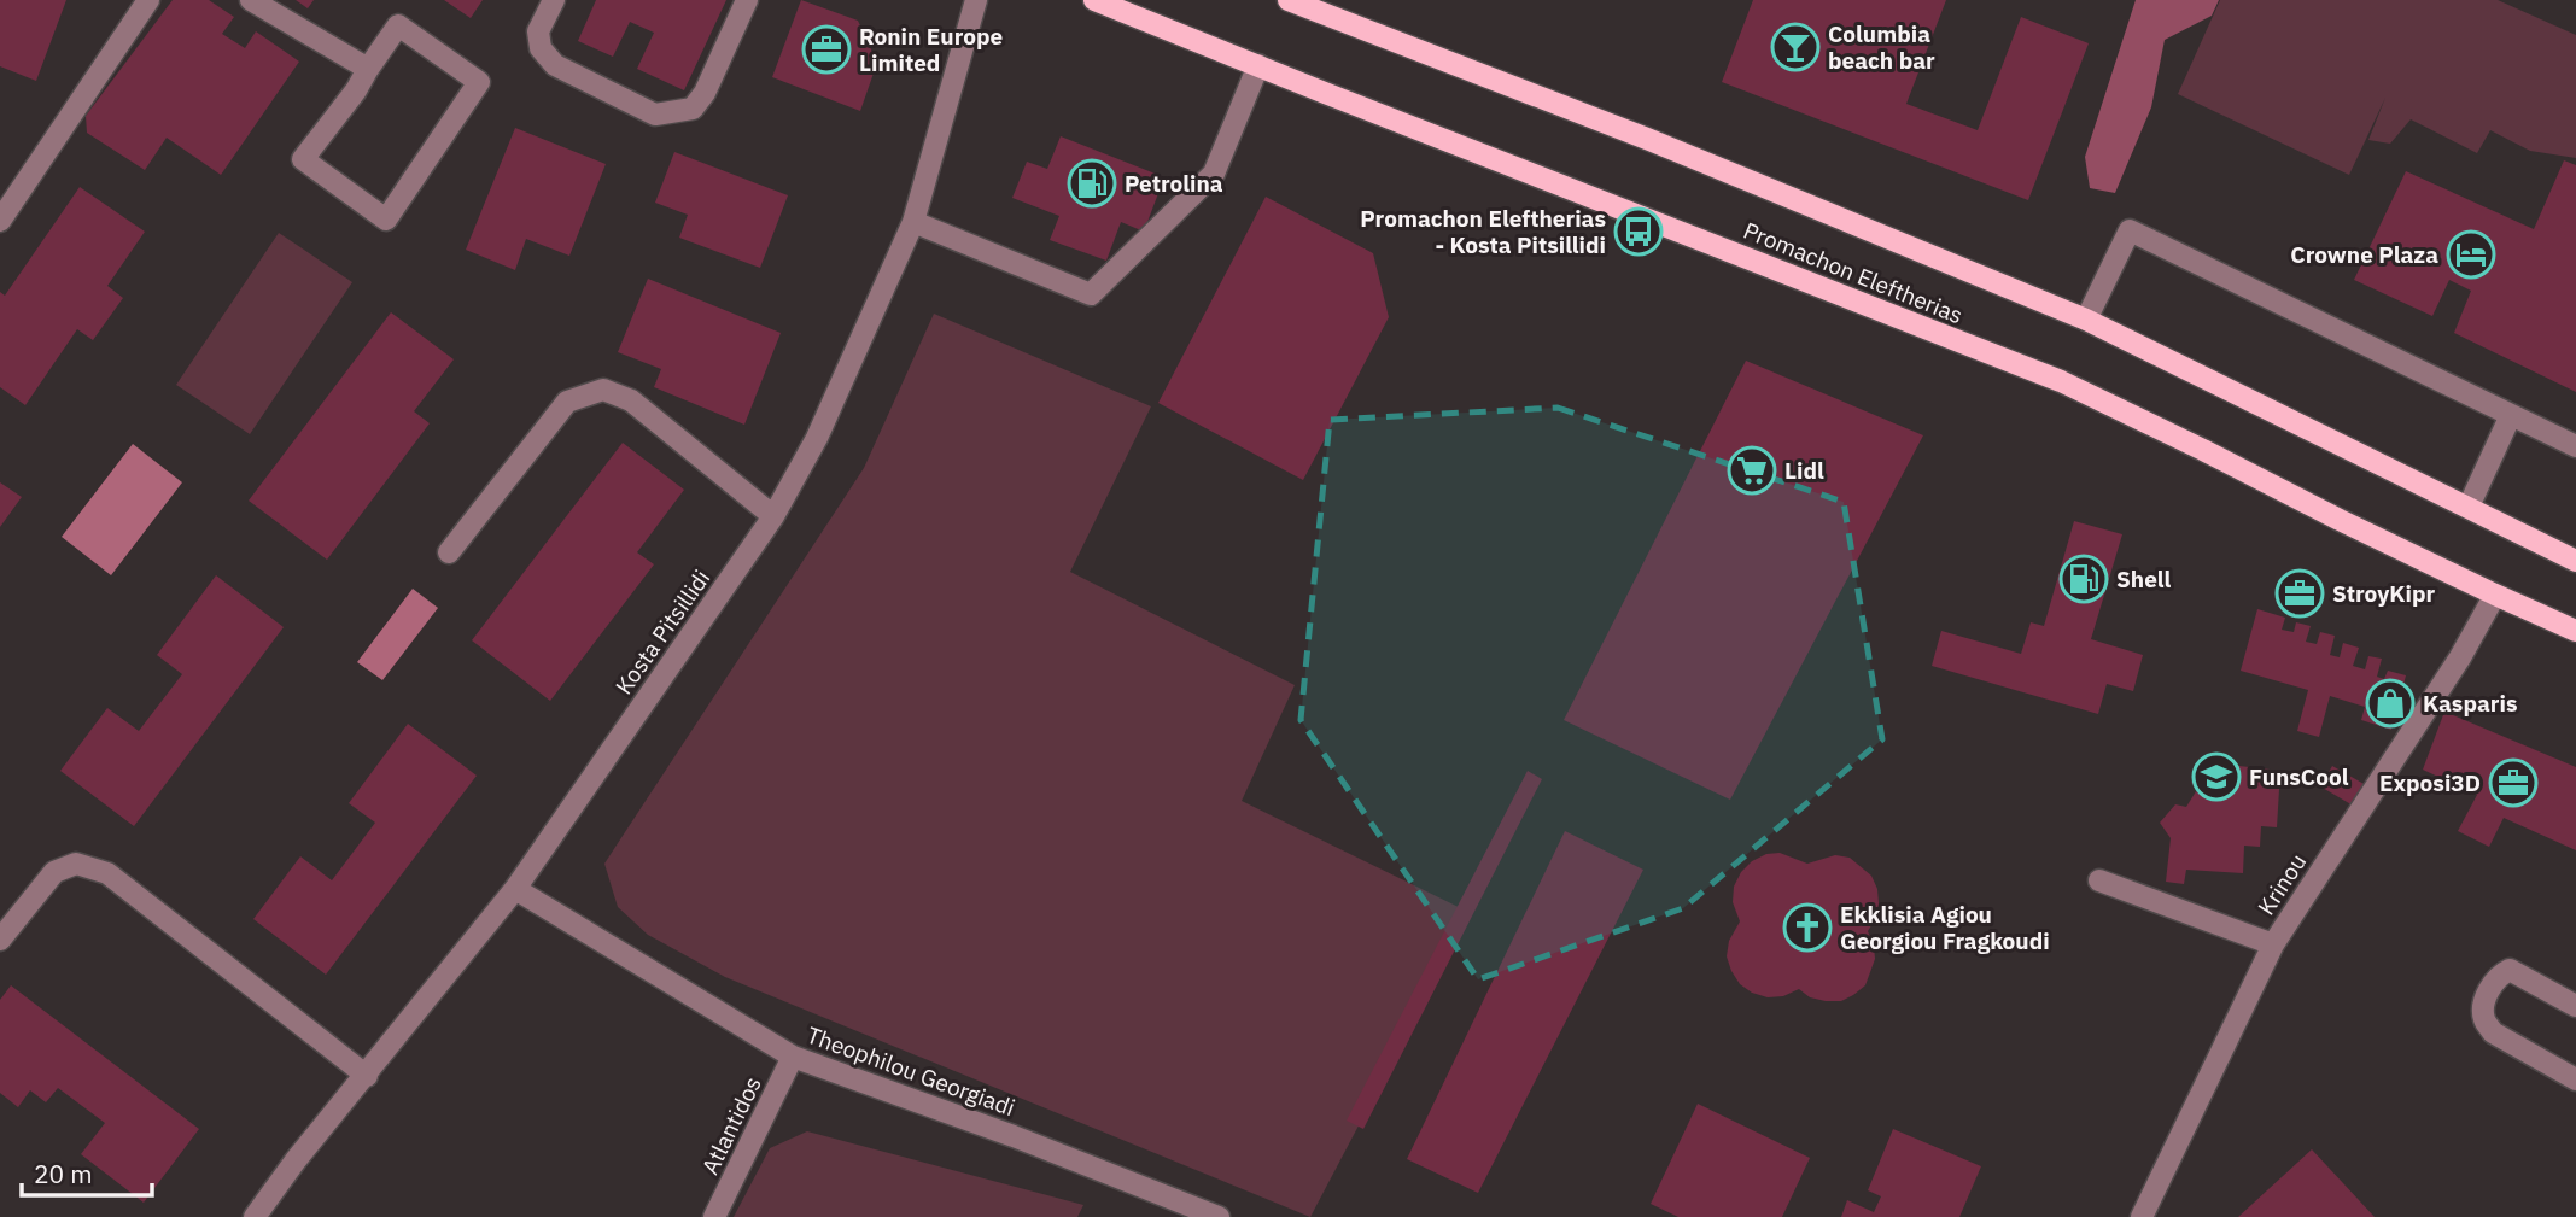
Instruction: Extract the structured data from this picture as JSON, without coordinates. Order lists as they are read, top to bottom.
{
  "streets": {
    "main road": ["Promachon Eleftherias"],
    "street": [
      "Kosta Pitsillidi",
      "Krinou",
      "Theophilou Georgiadi",
      "Atlantidos"
    ]
  },
  "crossings": [
    ["Promachon Eleftherias", "Krinou"],
    ["Kosta Pitsillidi", "Theophilou Georgiadi"],
    ["Theophilou Georgiadi", "Atlantidos"]
  ],
  "places": {
    "bar": ["Columbia beach bar"],
    "office": ["Ronin Europe Limited", "StroyKipr", "Exposi3D"],
    "fuel station": ["Petrolina", "Shell"],
    "bus stop": ["Promachon Eleftherias - Kosta Pitsillidi"],
    "hotel": ["Crowne Plaza"],
    "supermarket": ["Lidl"],
    "shop": ["Kasparis"],
    "school or university": ["FunsCool"],
    "church": ["Ekklisia Agiou Georgiou Fragkoudi"]
  },
  "scale_bar": "20 m"
}
